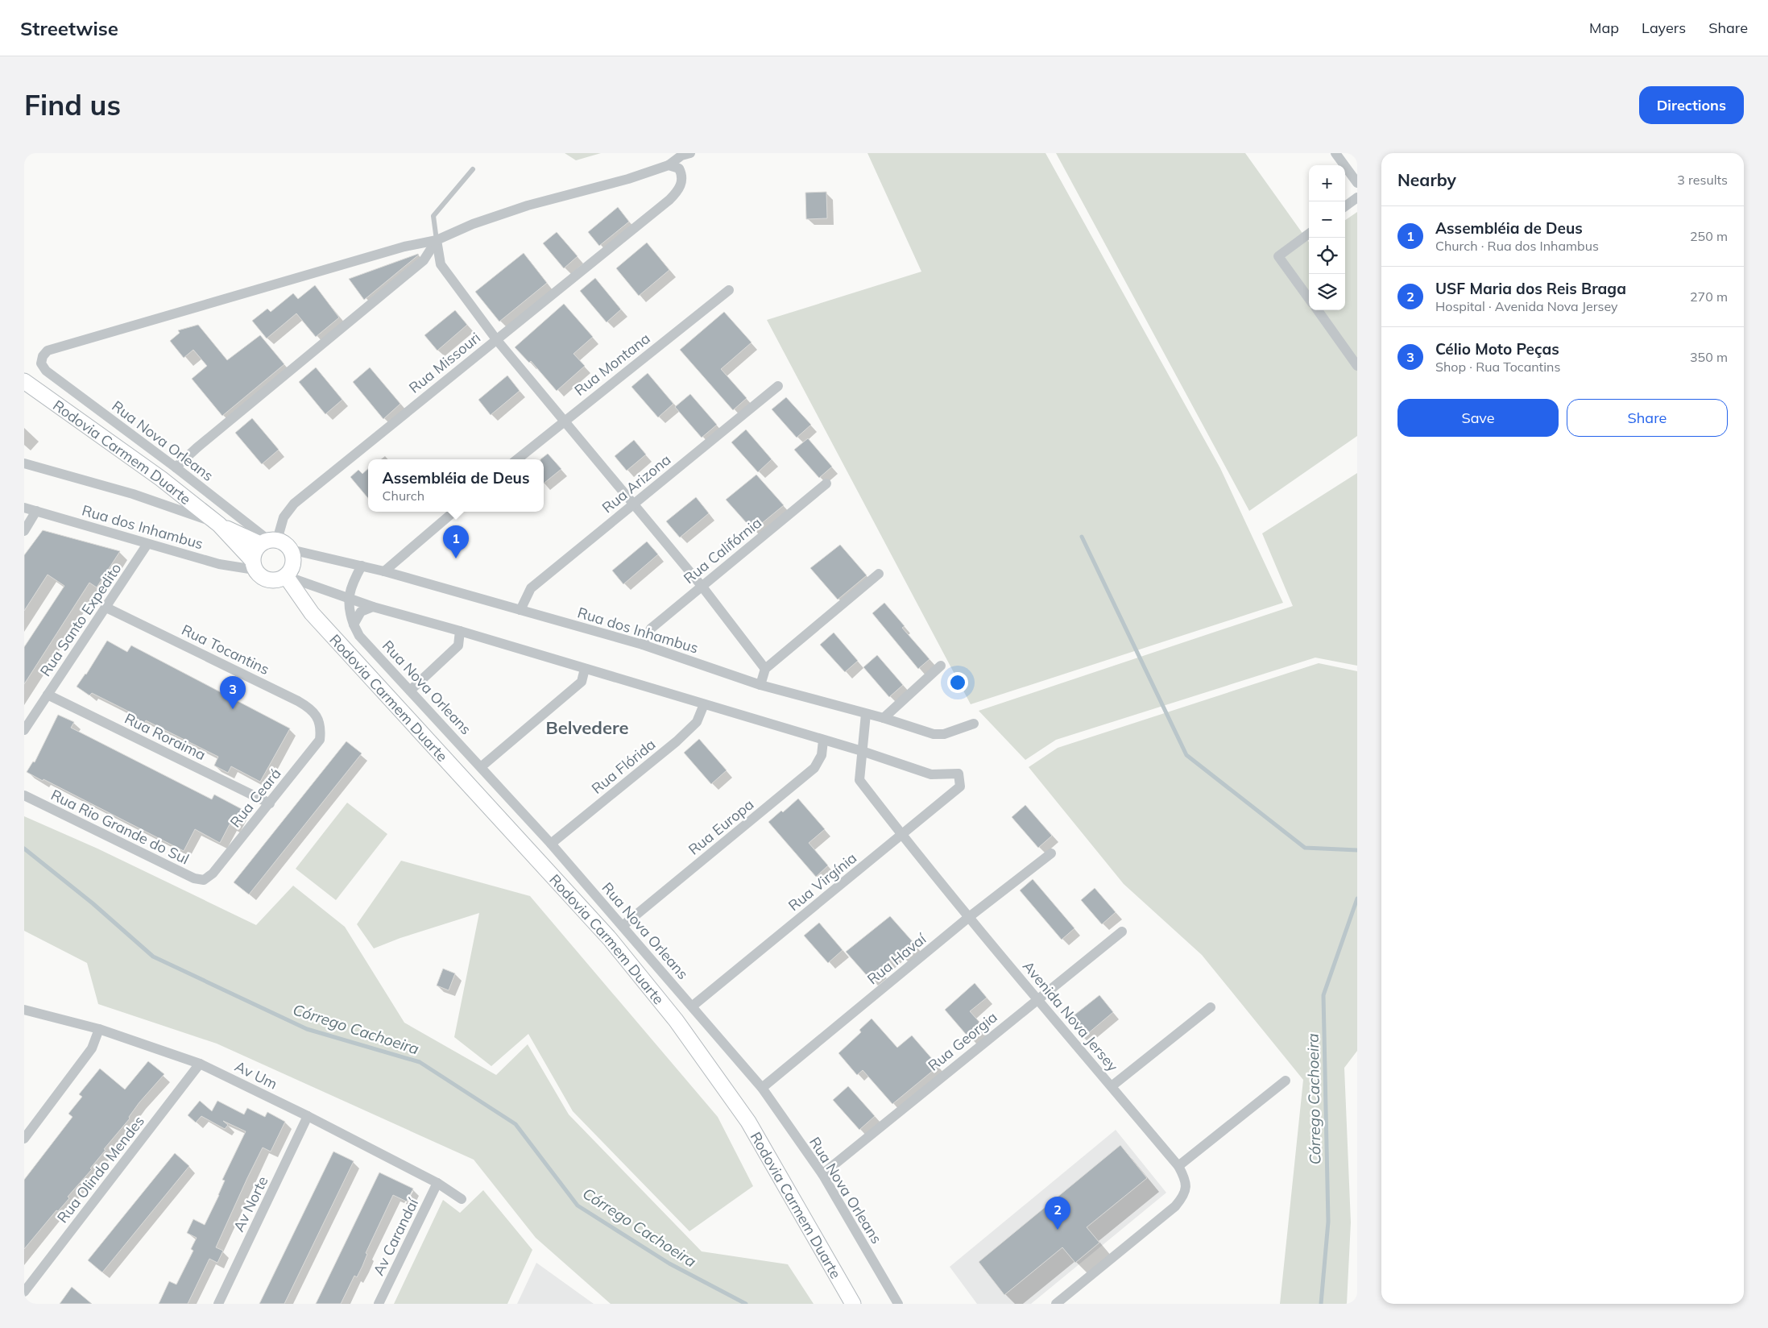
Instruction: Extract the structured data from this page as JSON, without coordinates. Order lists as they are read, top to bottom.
{
  "streets": {
    "street": [
      "Rua Missouri",
      "Rua Montana",
      "Rua Nova Orleans",
      "Rodovia Carmem Duarte",
      "Rua Arizona",
      "Rua dos Inhambus",
      "Rua Califórnia",
      "Rua Santo Expedito",
      "Rua Tocantins",
      "Rua Roraima",
      "Rua Flórida",
      "Rua Ceará",
      "Rua Rio Grande do Sul",
      "Rua Europa",
      "Rua Virgínia",
      "Rua Havaí",
      "Avenida Nova Jersey",
      "Rua Georgia",
      "Av Um",
      "Rua Olindo Mendes",
      "Av Norte",
      "Av Carandaí"
    ]
  },
  "crossings": [
    ["Rua Missouri", "Rua Nova Orleans"],
    ["Rua Missouri", "Rodovia Carmem Duarte"],
    ["Rua Missouri", "Rua dos Inhambus"],
    ["Rua Nova Orleans", "Rodovia Carmem Duarte"],
    ["Rua Nova Orleans", "Rua dos Inhambus"],
    ["Rua Nova Orleans", "Rua Flórida"],
    ["Rua Nova Orleans", "Rua Europa"],
    ["Rua Nova Orleans", "Rua Virgínia"],
    ["Rua Nova Orleans", "Rua Havaí"],
    ["Rua Nova Orleans", "Rua Georgia"],
    ["Rodovia Carmem Duarte", "Rua dos Inhambus"],
    ["Rua Arizona", "Rua dos Inhambus"],
    ["Rua dos Inhambus", "Rua Califórnia"],
    ["Rua dos Inhambus", "Rua Santo Expedito"],
    ["Rua dos Inhambus", "Avenida Nova Jersey"],
    ["Rua Santo Expedito", "Rua Tocantins"],
    ["Rua Santo Expedito", "Rua Roraima"],
    ["Rua Tocantins", "Rua Ceará"],
    ["Rua Roraima", "Rua Ceará"],
    ["Rua Ceará", "Rua Rio Grande do Sul"],
    ["Rua Virgínia", "Avenida Nova Jersey"],
    ["Rua Havaí", "Avenida Nova Jersey"],
    ["Avenida Nova Jersey", "Rua Georgia"],
    ["Av Um", "Rua Olindo Mendes"],
    ["Av Um", "Av Norte"],
    ["Av Um", "Av Carandaí"]
  ],
  "districts": ["Belvedere"],
  "water": ["Córrego Cachoeira"],
  "page": {
    "header": "Streetwise",
    "nav": ["Map", "Layers", "Share"],
    "buttons": [
      "Directions",
      ["Save", "Share"]
    ],
    "title": "Find us",
    "heading": ["Nearby", "3 results"],
    "map_buttons": ["+", "−"],
    "list": [
      {
        "mark": "1",
        "name": "Assembléia de Deus",
        "note": "Church · Rua dos Inhambus",
        "value": "250 m"
      },
      {
        "mark": "2",
        "name": "USF Maria dos Reis Braga",
        "note": "Hospital · Avenida Nova Jersey",
        "value": "270 m"
      },
      {
        "mark": "3",
        "name": "Célio Moto Peças",
        "note": "Shop · Rua Tocantins",
        "value": "350 m"
      }
    ],
    "popup": ["Assembléia de Deus", "Church"],
    "pins": ["1", "3", "2"]
  }
}
